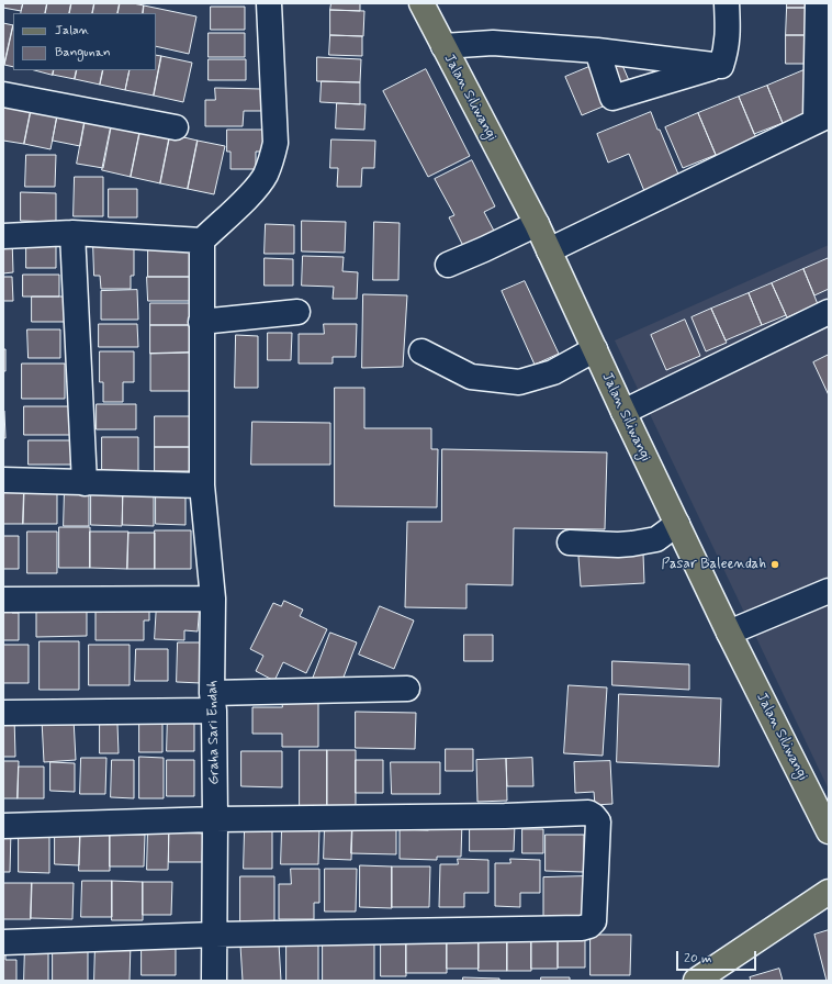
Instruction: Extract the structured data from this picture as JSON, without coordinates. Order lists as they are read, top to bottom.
{
  "streets": {
    "main road": ["Jalan Siliwangi"],
    "street": ["Graha Sari Endah"]
  },
  "places": ["Pasar Baleendah"],
  "legend": ["Jalan", "Bangunan"],
  "scale_bar": "20 m"
}
